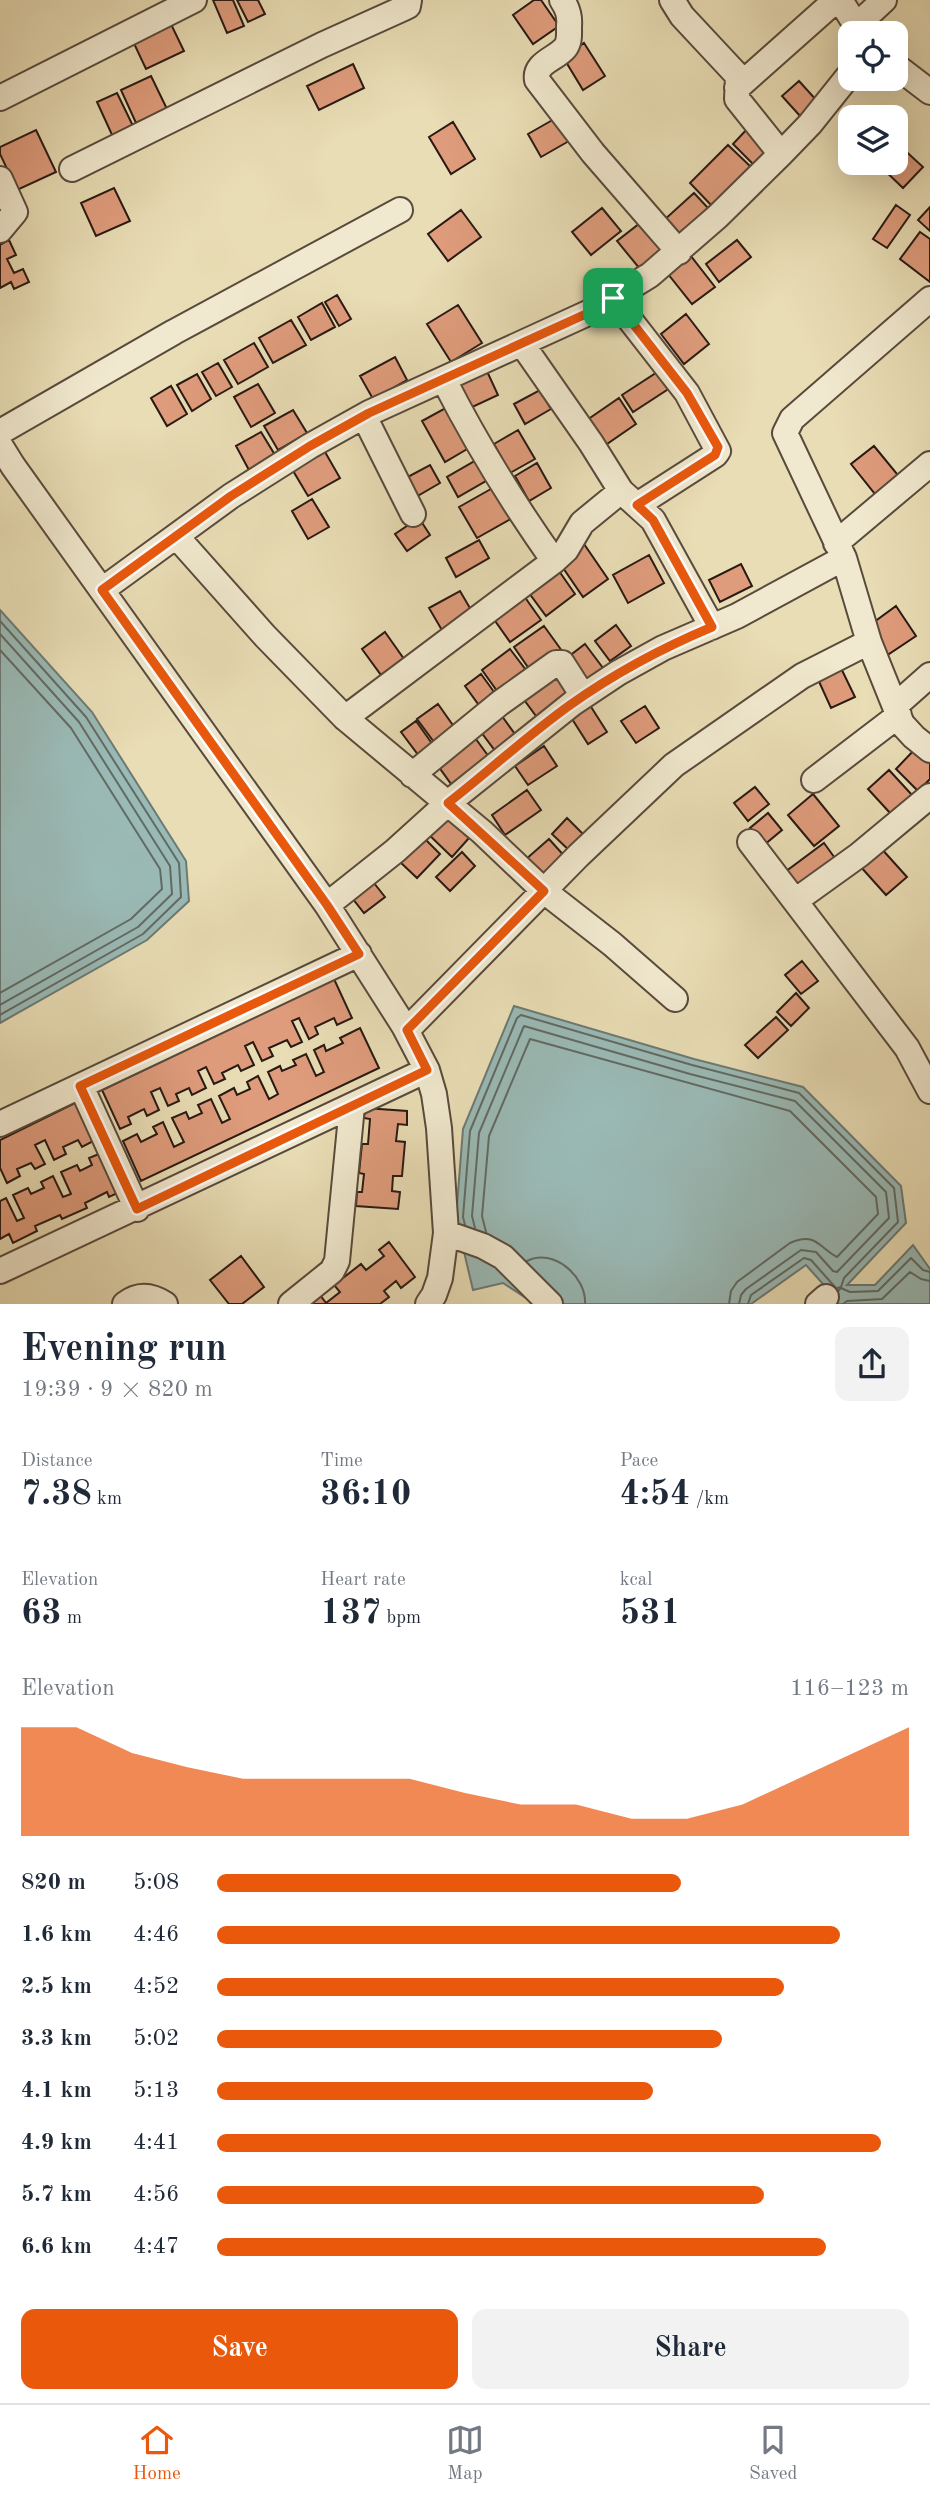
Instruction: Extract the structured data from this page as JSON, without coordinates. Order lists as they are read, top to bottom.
{
  "page": {
    "heading": ["Evening run", "19:39 · 9 × 820 m"],
    "stats": [
      ["Distance", "7.38 km"],
      ["Time", "36:10"],
      ["Pace", "4:54 /km"],
      ["Elevation", "63 m"],
      ["Heart rate", "137 bpm"],
      ["kcal", "531"]
    ],
    "chart": ["Elevation", "116–123 m"],
    "list": [
      {
        "name": "820 m",
        "note": "5:08"
      },
      {
        "name": "1.6 km",
        "note": "4:46"
      },
      {
        "name": "2.5 km",
        "note": "4:52"
      },
      {
        "name": "3.3 km",
        "note": "5:02"
      },
      {
        "name": "4.1 km",
        "note": "5:13"
      },
      {
        "name": "4.9 km",
        "note": "4:41"
      },
      {
        "name": "5.7 km",
        "note": "4:56"
      },
      {
        "name": "6.6 km",
        "note": "4:47"
      }
    ],
    "buttons": ["Save", "Share"],
    "tabs": ["Home", "Map", "Saved"]
  }
}
